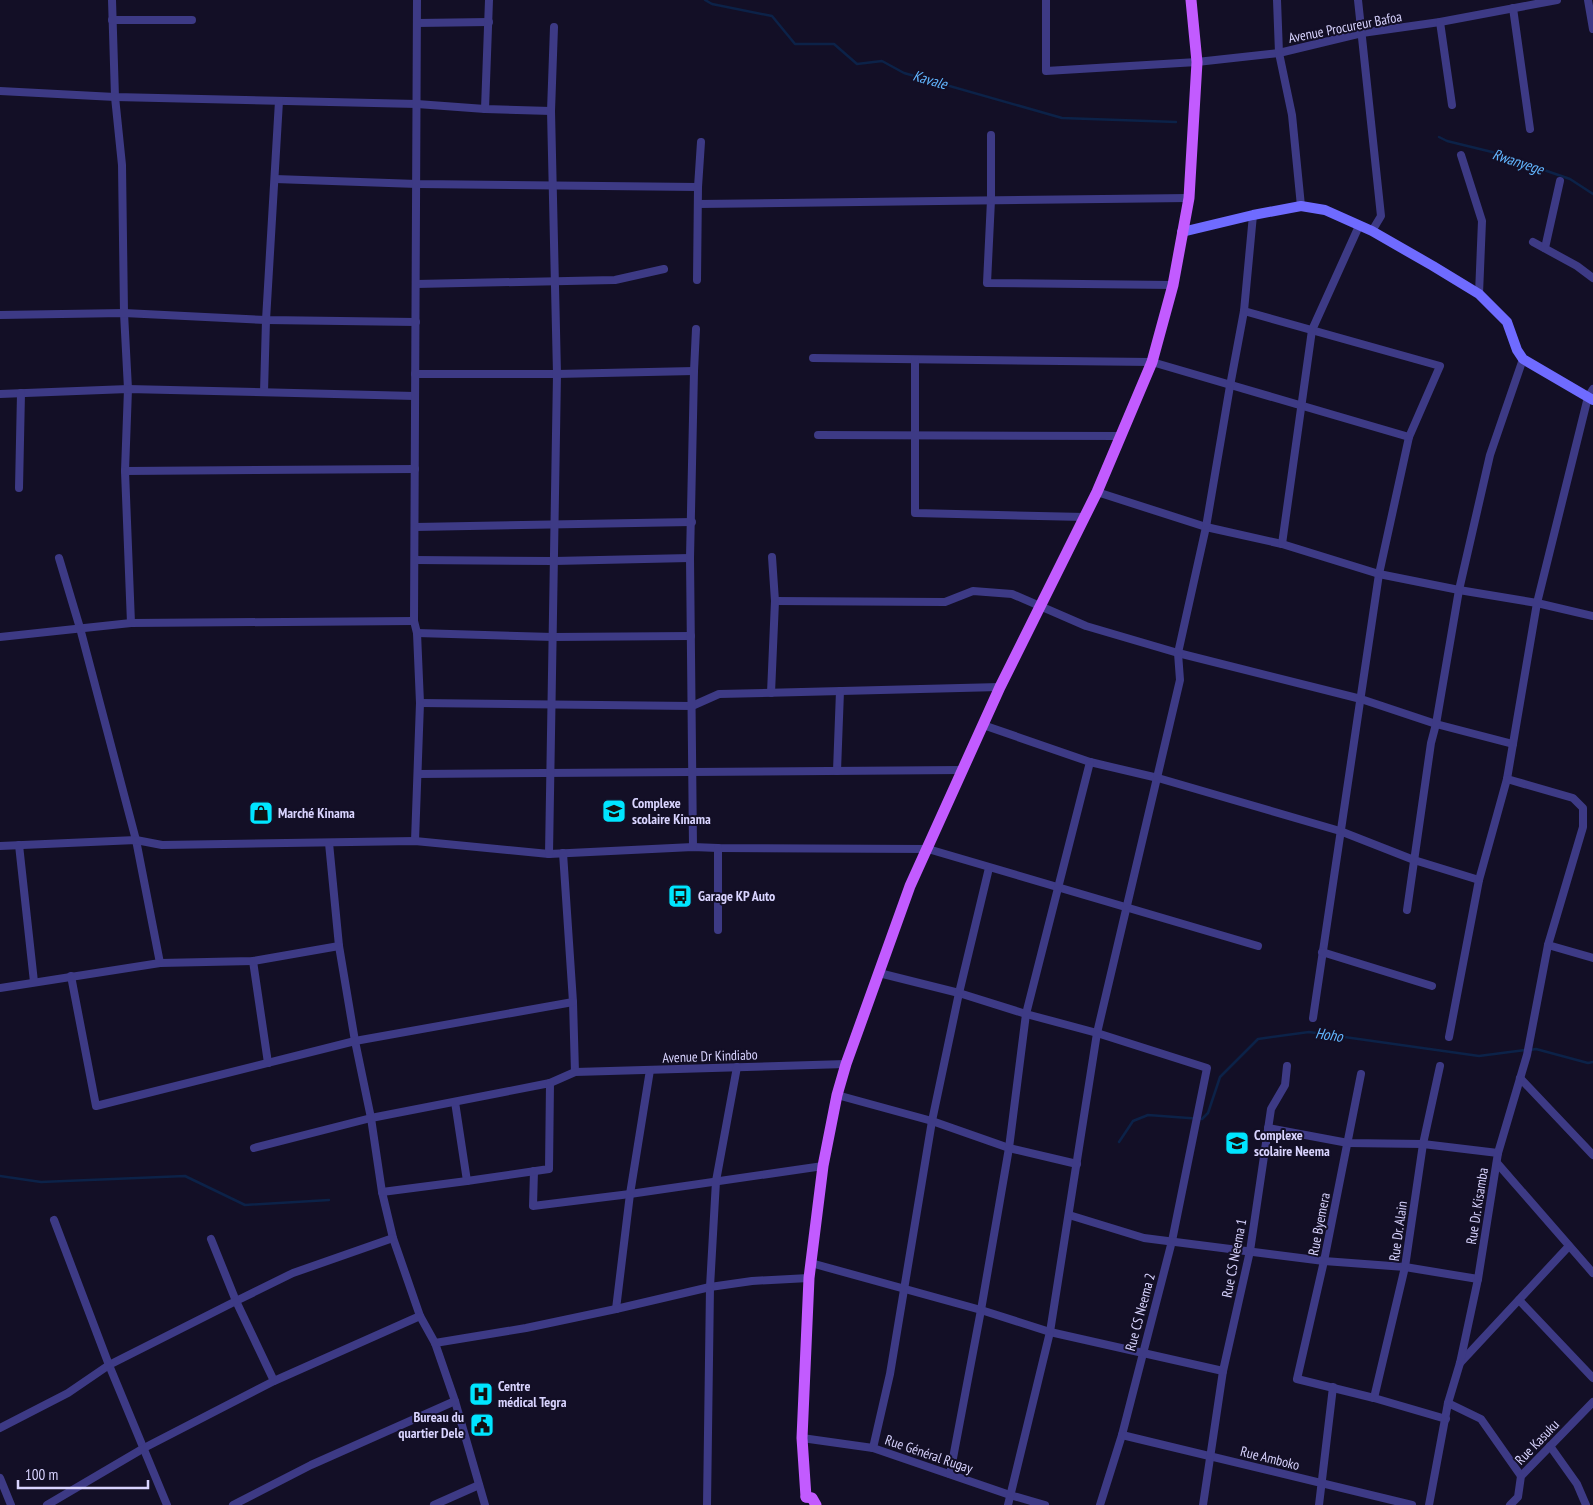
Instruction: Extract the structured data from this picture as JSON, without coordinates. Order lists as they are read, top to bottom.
{
  "streets": {
    "street": [
      "Avenue Procureur Bafoa",
      "Avenue Dr Kindiabo",
      "Rue Dr. Kisamba",
      "Rue Byemera",
      "Rue Dr. Alain",
      "Rue CS Neema 1",
      "Rue CS Neema 2",
      "Rue Kasuku",
      "Rue Général Rugay",
      "Rue Amboko"
    ]
  },
  "crossings": [
    ["Rue CS Neema 1", "Rue Amboko"],
    ["Rue CS Neema 2", "Rue Amboko"]
  ],
  "water": ["Kavale", "Rwanyege", "Hoho"],
  "places": {
    "school or university": ["Complexe scolaire Kinama", "Complexe scolaire Neema"],
    "shop": ["Marché Kinama"],
    "bus stop": ["Garage KP Auto"],
    "hospital": ["Centre médical Tegra"],
    "public building": ["Bureau du quartier Dele"]
  },
  "scale_bar": "100 m"
}
